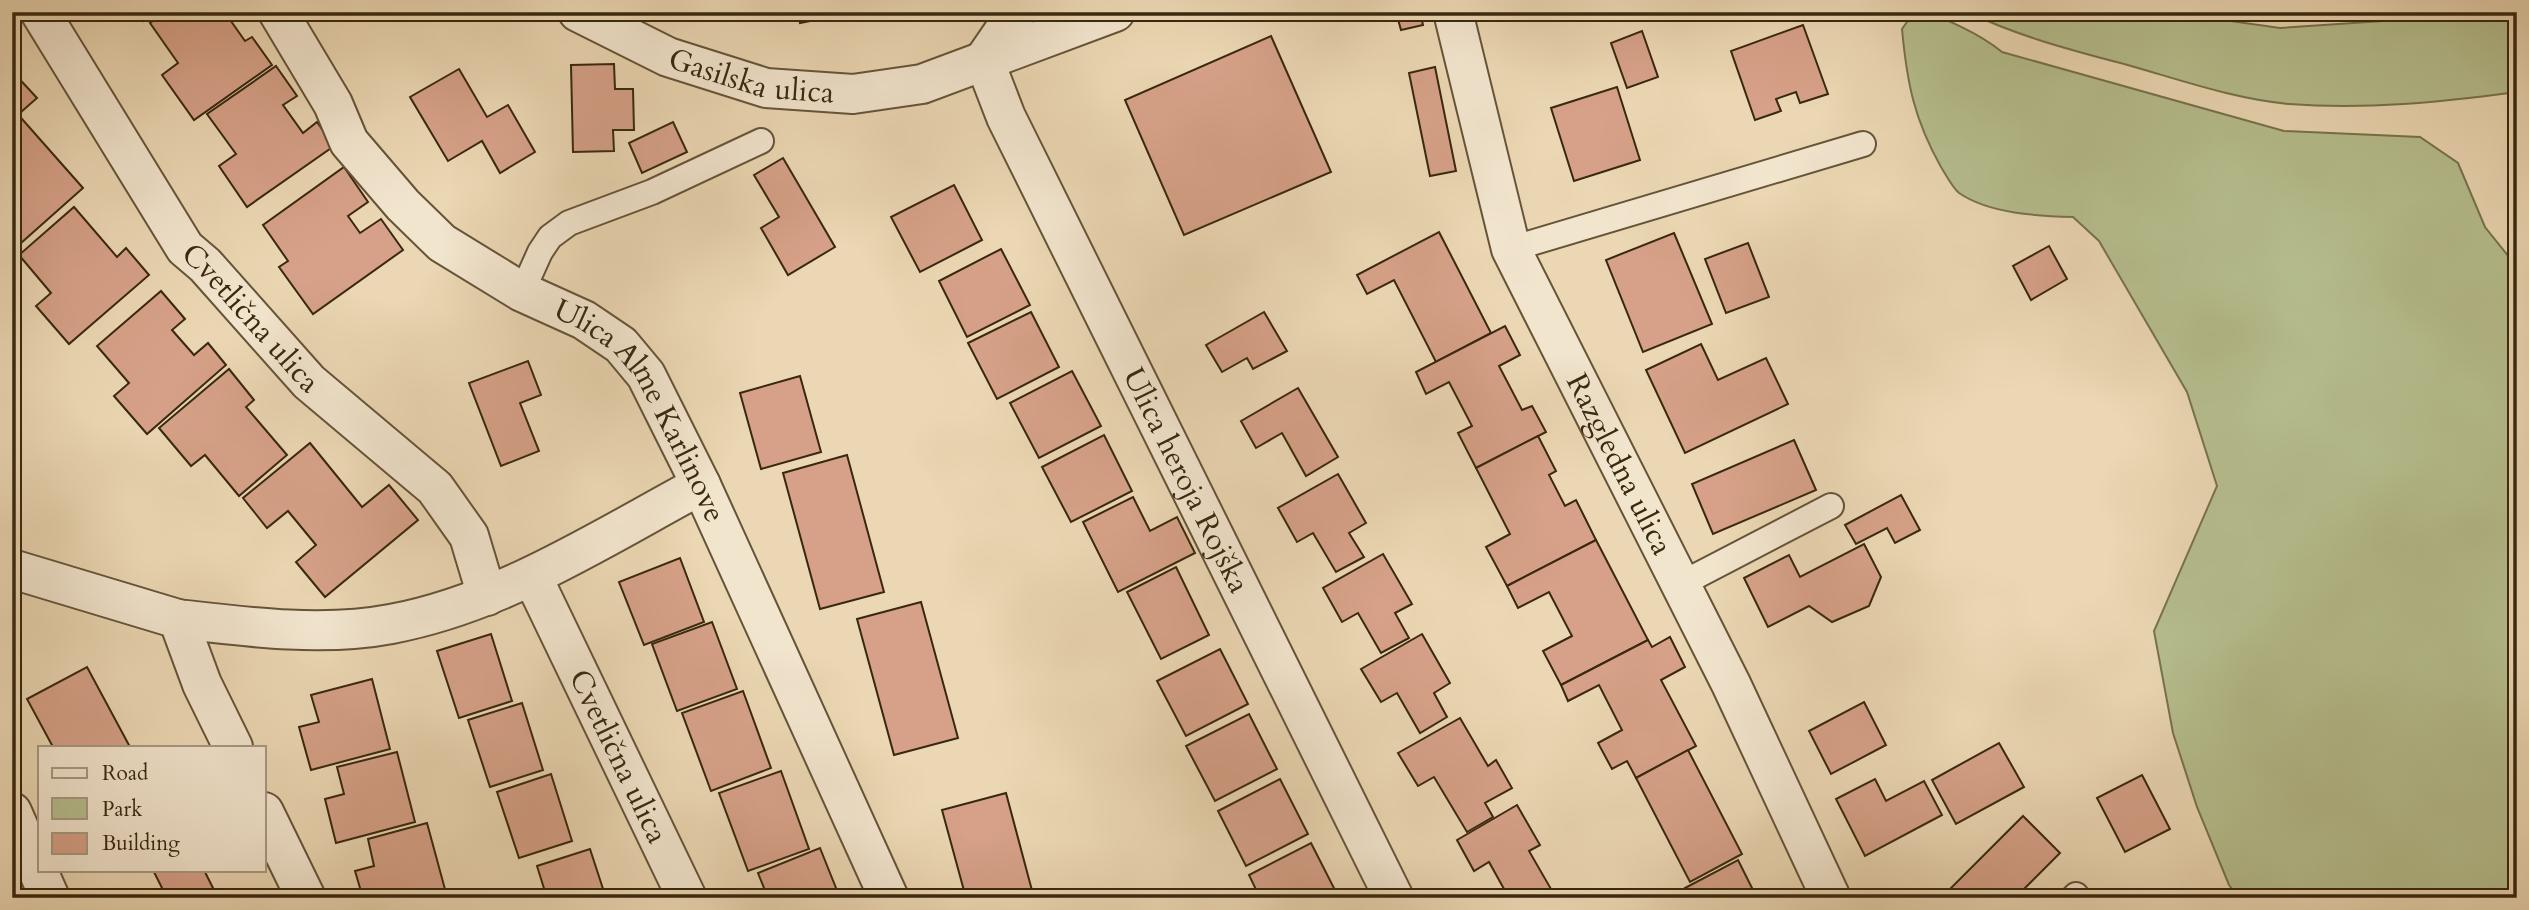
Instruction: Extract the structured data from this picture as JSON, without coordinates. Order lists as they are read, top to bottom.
{
  "streets": {
    "street": [
      "Gasilska ulica",
      "Cvetlična ulica",
      "Ulica Alme Karlinove",
      "Razgledna ulica",
      "Ulica heroja Rojška"
    ]
  },
  "crossings": [
    ["Gasilska ulica", "Ulica heroja Rojška"]
  ],
  "legend": ["Road", "Park", "Building"]
}
